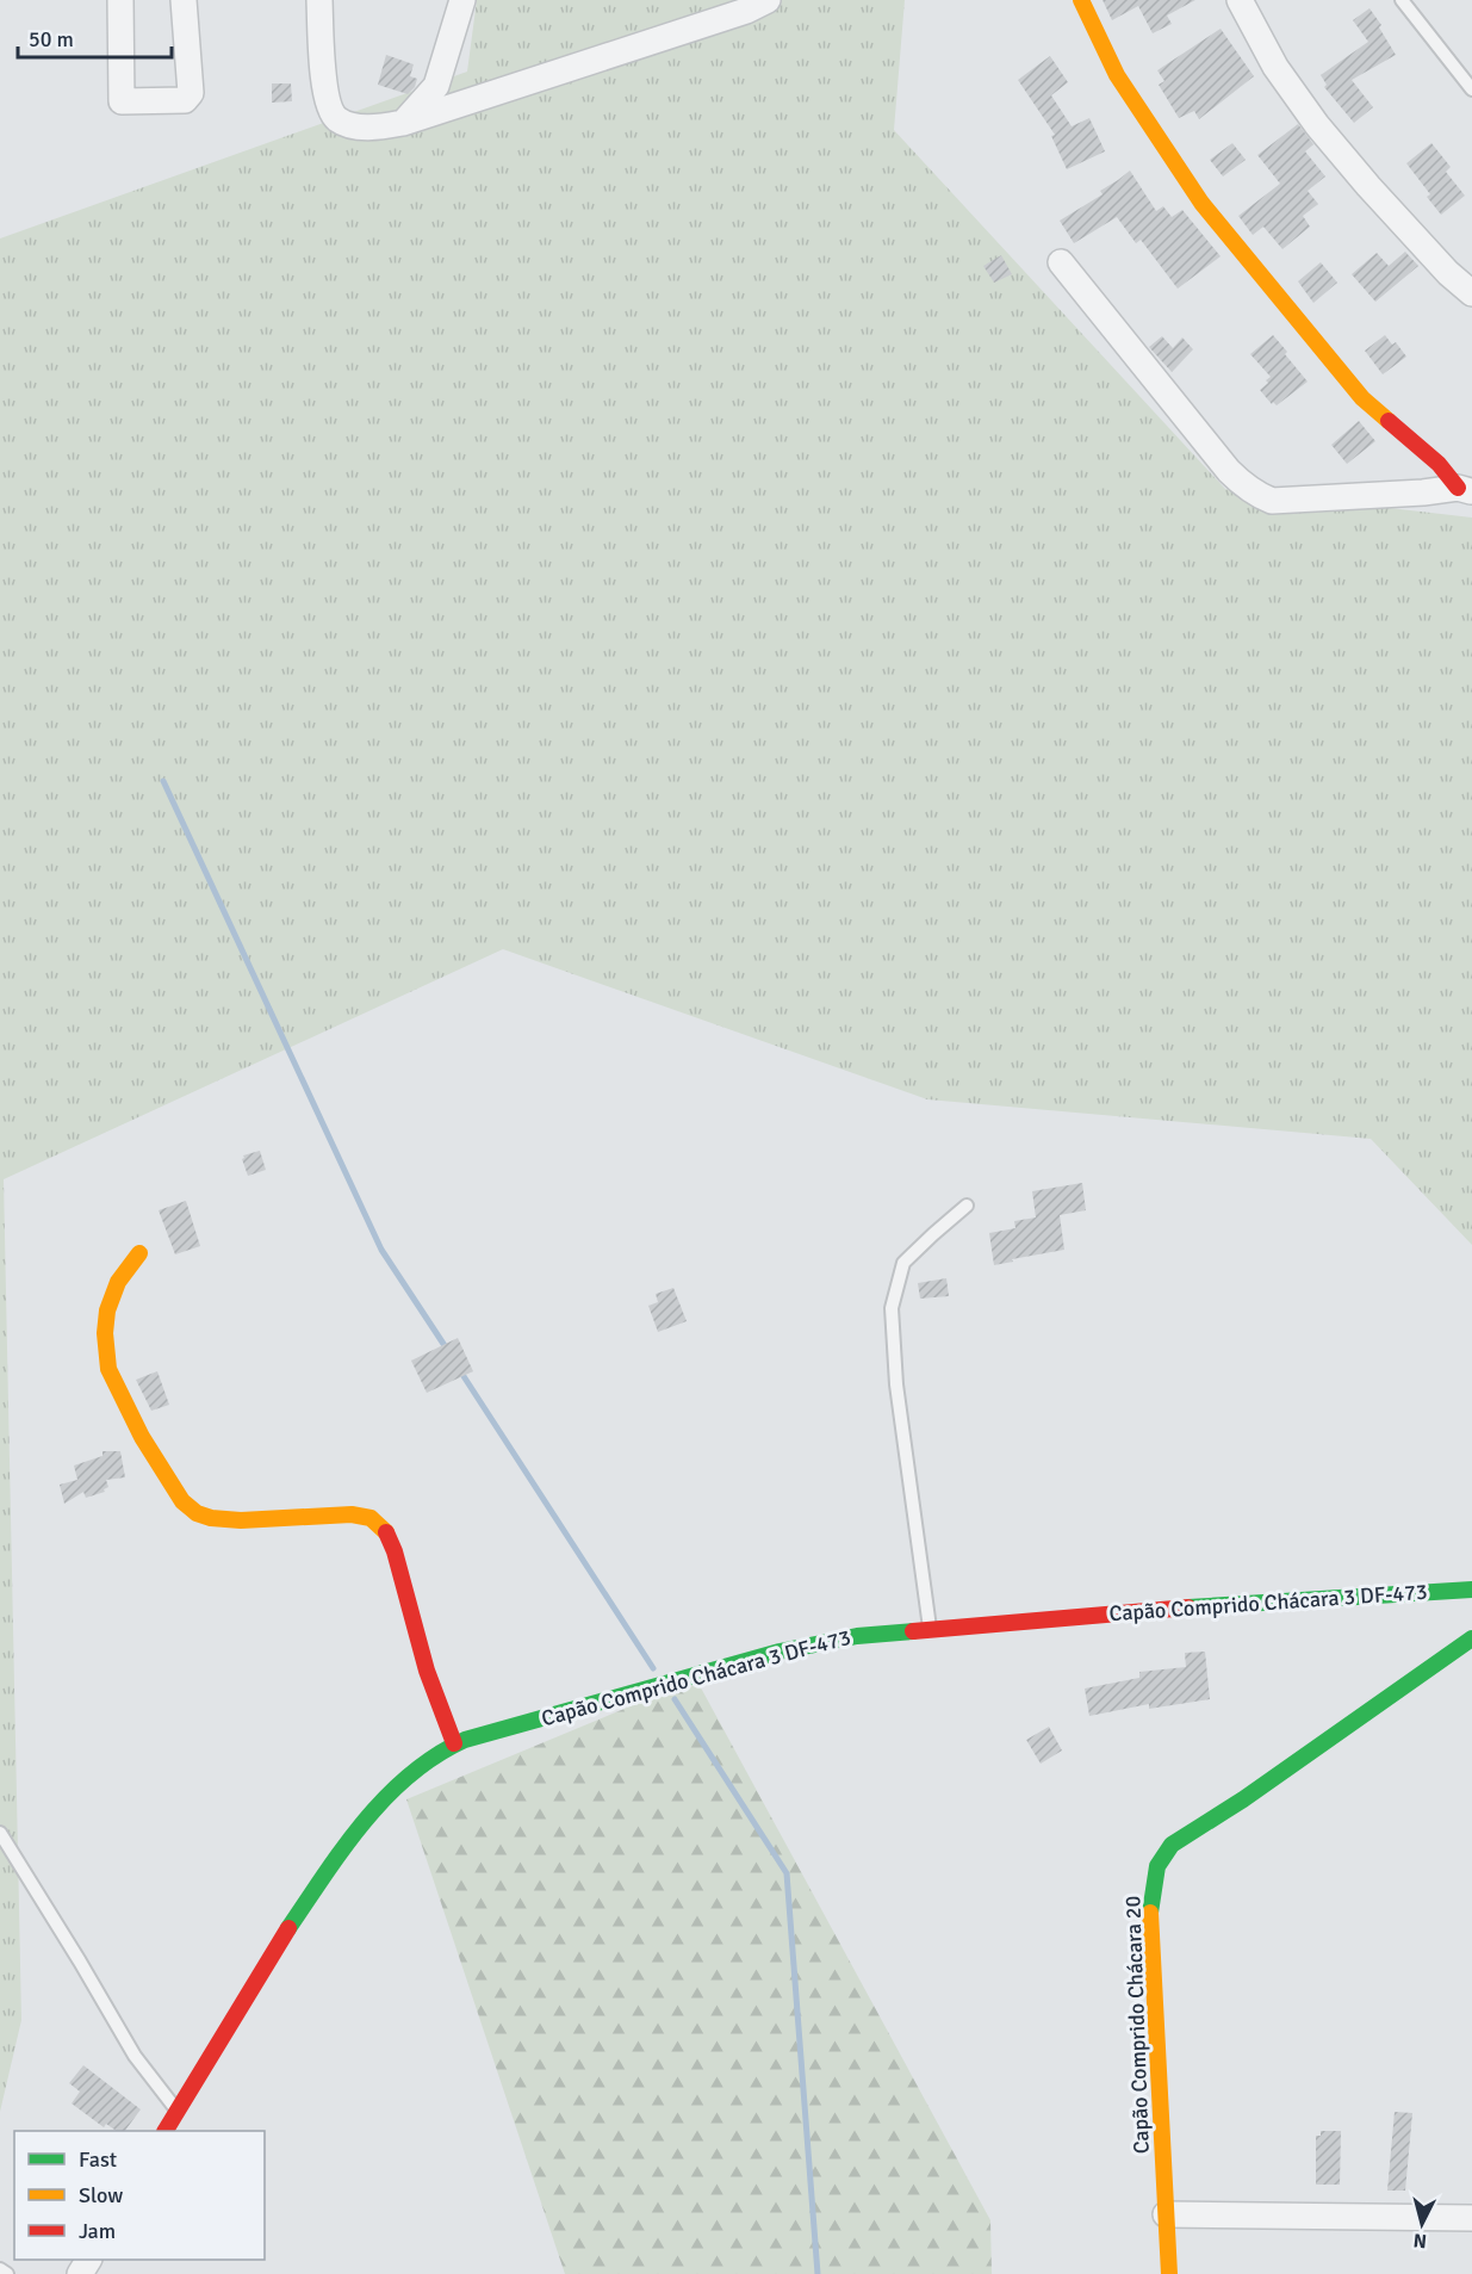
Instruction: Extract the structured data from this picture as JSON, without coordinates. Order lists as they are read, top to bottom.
{
  "streets": {
    "street": ["Capão Comprido Chácara 3 DF-473", "Capão Comprido Chácara 20"]
  },
  "legend": ["Fast", "Slow", "Jam"],
  "scale_bar": "50 m",
  "north": "bottom"
}
